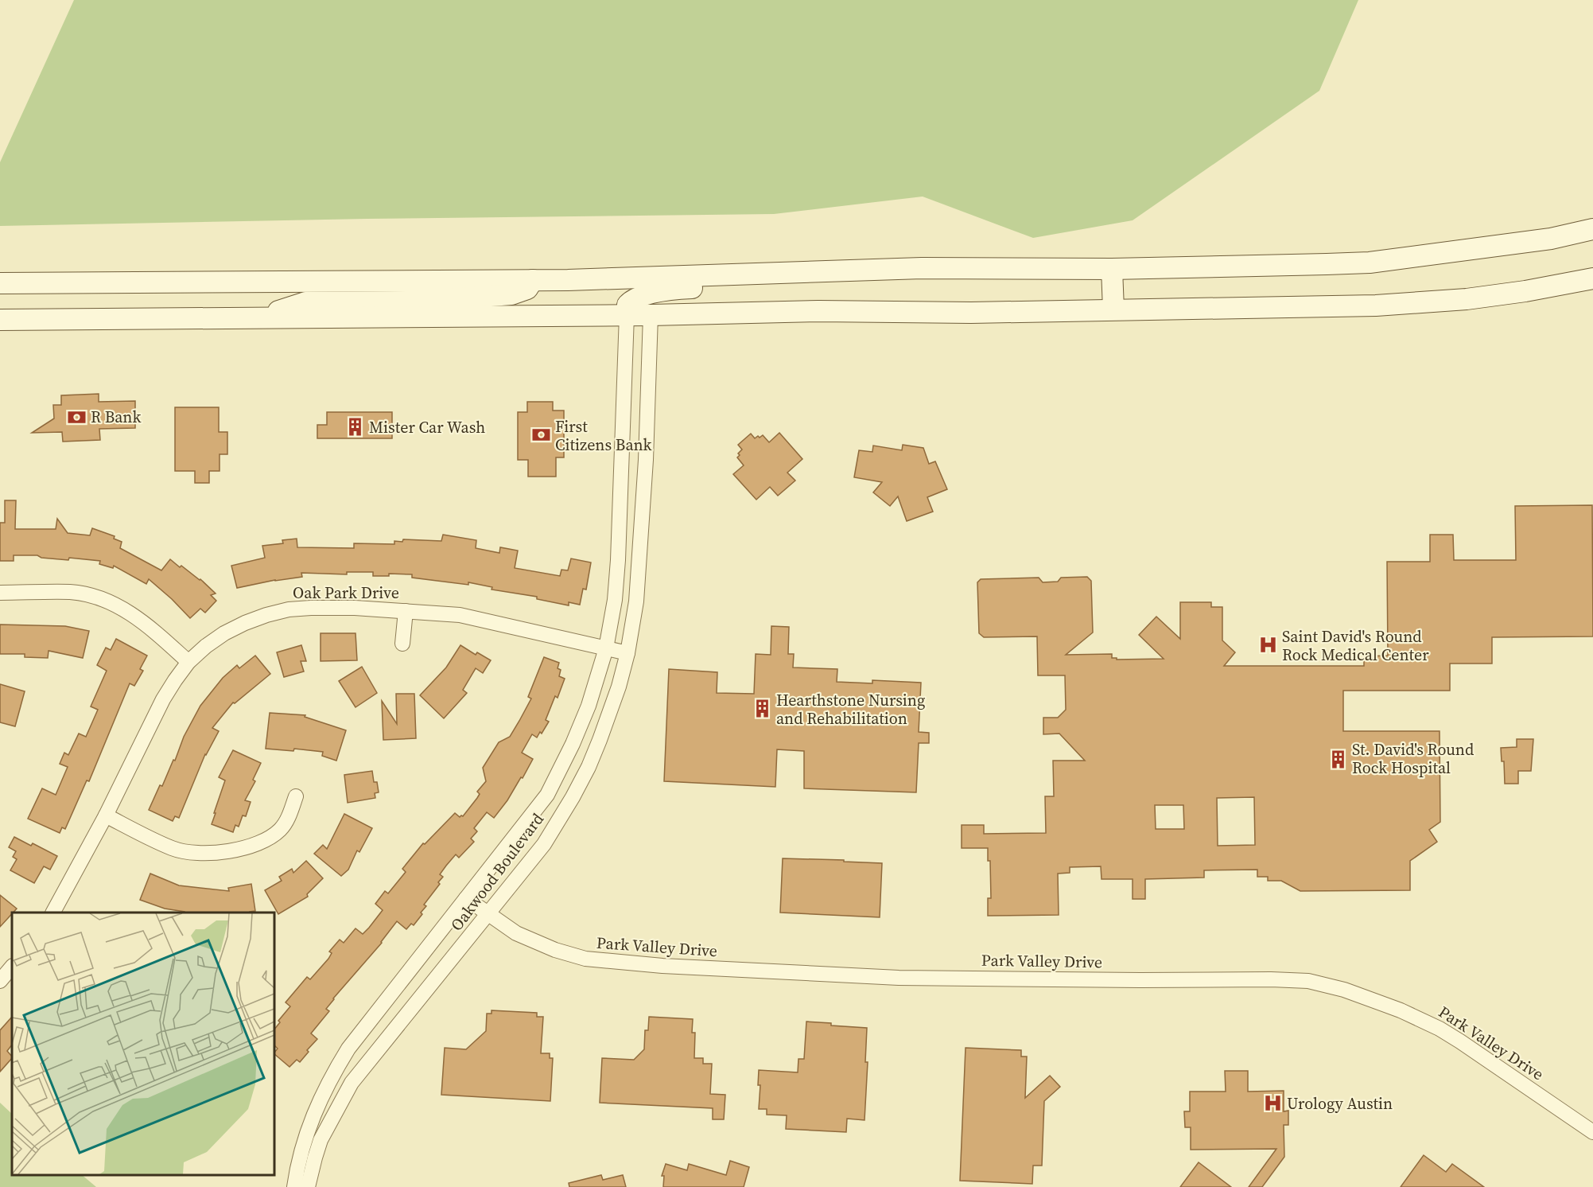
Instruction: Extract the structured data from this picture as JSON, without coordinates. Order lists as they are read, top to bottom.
{
  "streets": {
    "street": ["Oak Park Drive", "Oakwood Boulevard", "Park Valley Drive"]
  },
  "crossings": [
    ["Oak Park Drive", "Oakwood Boulevard"],
    ["Oakwood Boulevard", "Park Valley Drive"]
  ],
  "places": {
    "bank": ["R Bank", "First Citizens Bank"],
    "building": ["Mister Car Wash", "Hearthstone Nursing and Rehabilitation", "St. David's Round Rock Hospital"],
    "hospital": ["Saint David's Round Rock Medical Center", "Urology Austin"]
  }
}
